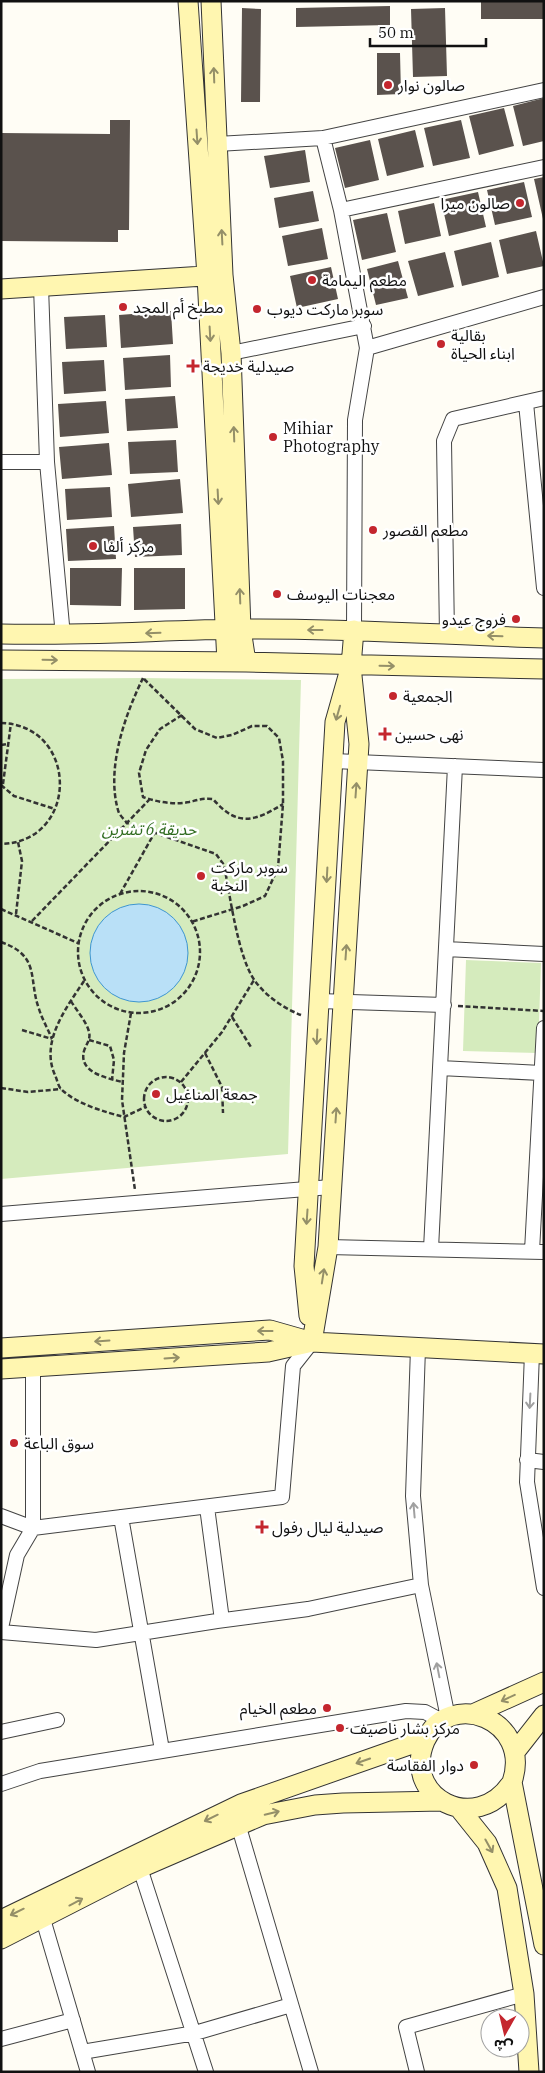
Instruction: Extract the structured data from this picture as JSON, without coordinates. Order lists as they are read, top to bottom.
{
  "parks": ["حديقة 6 تشرين"],
  "places": {
    "other": [
      "صالون نوار",
      "صالون ميرا",
      "مطعم اليمامة",
      "مطبخ أم المجد",
      "سوبر ماركت ديوب",
      "بقالية ابناء الحياة",
      "Mihiar Photography",
      "مطعم القصور",
      "مركز ألفا",
      "معجنات اليوسف",
      "فروج عيدو",
      "الجمعية",
      "سوبر ماركت النخبة",
      "جمعة المناغيل",
      "سوق الباعة",
      "مطعم الخيام",
      "مركز بشار ناصيف",
      "دوار الفقاسة"
    ],
    "health": ["صيدلية خديجة", "نهى حسين", "صيدلية ليال رفول"]
  },
  "scale_bar": "50 m",
  "north": "bottom"
}
